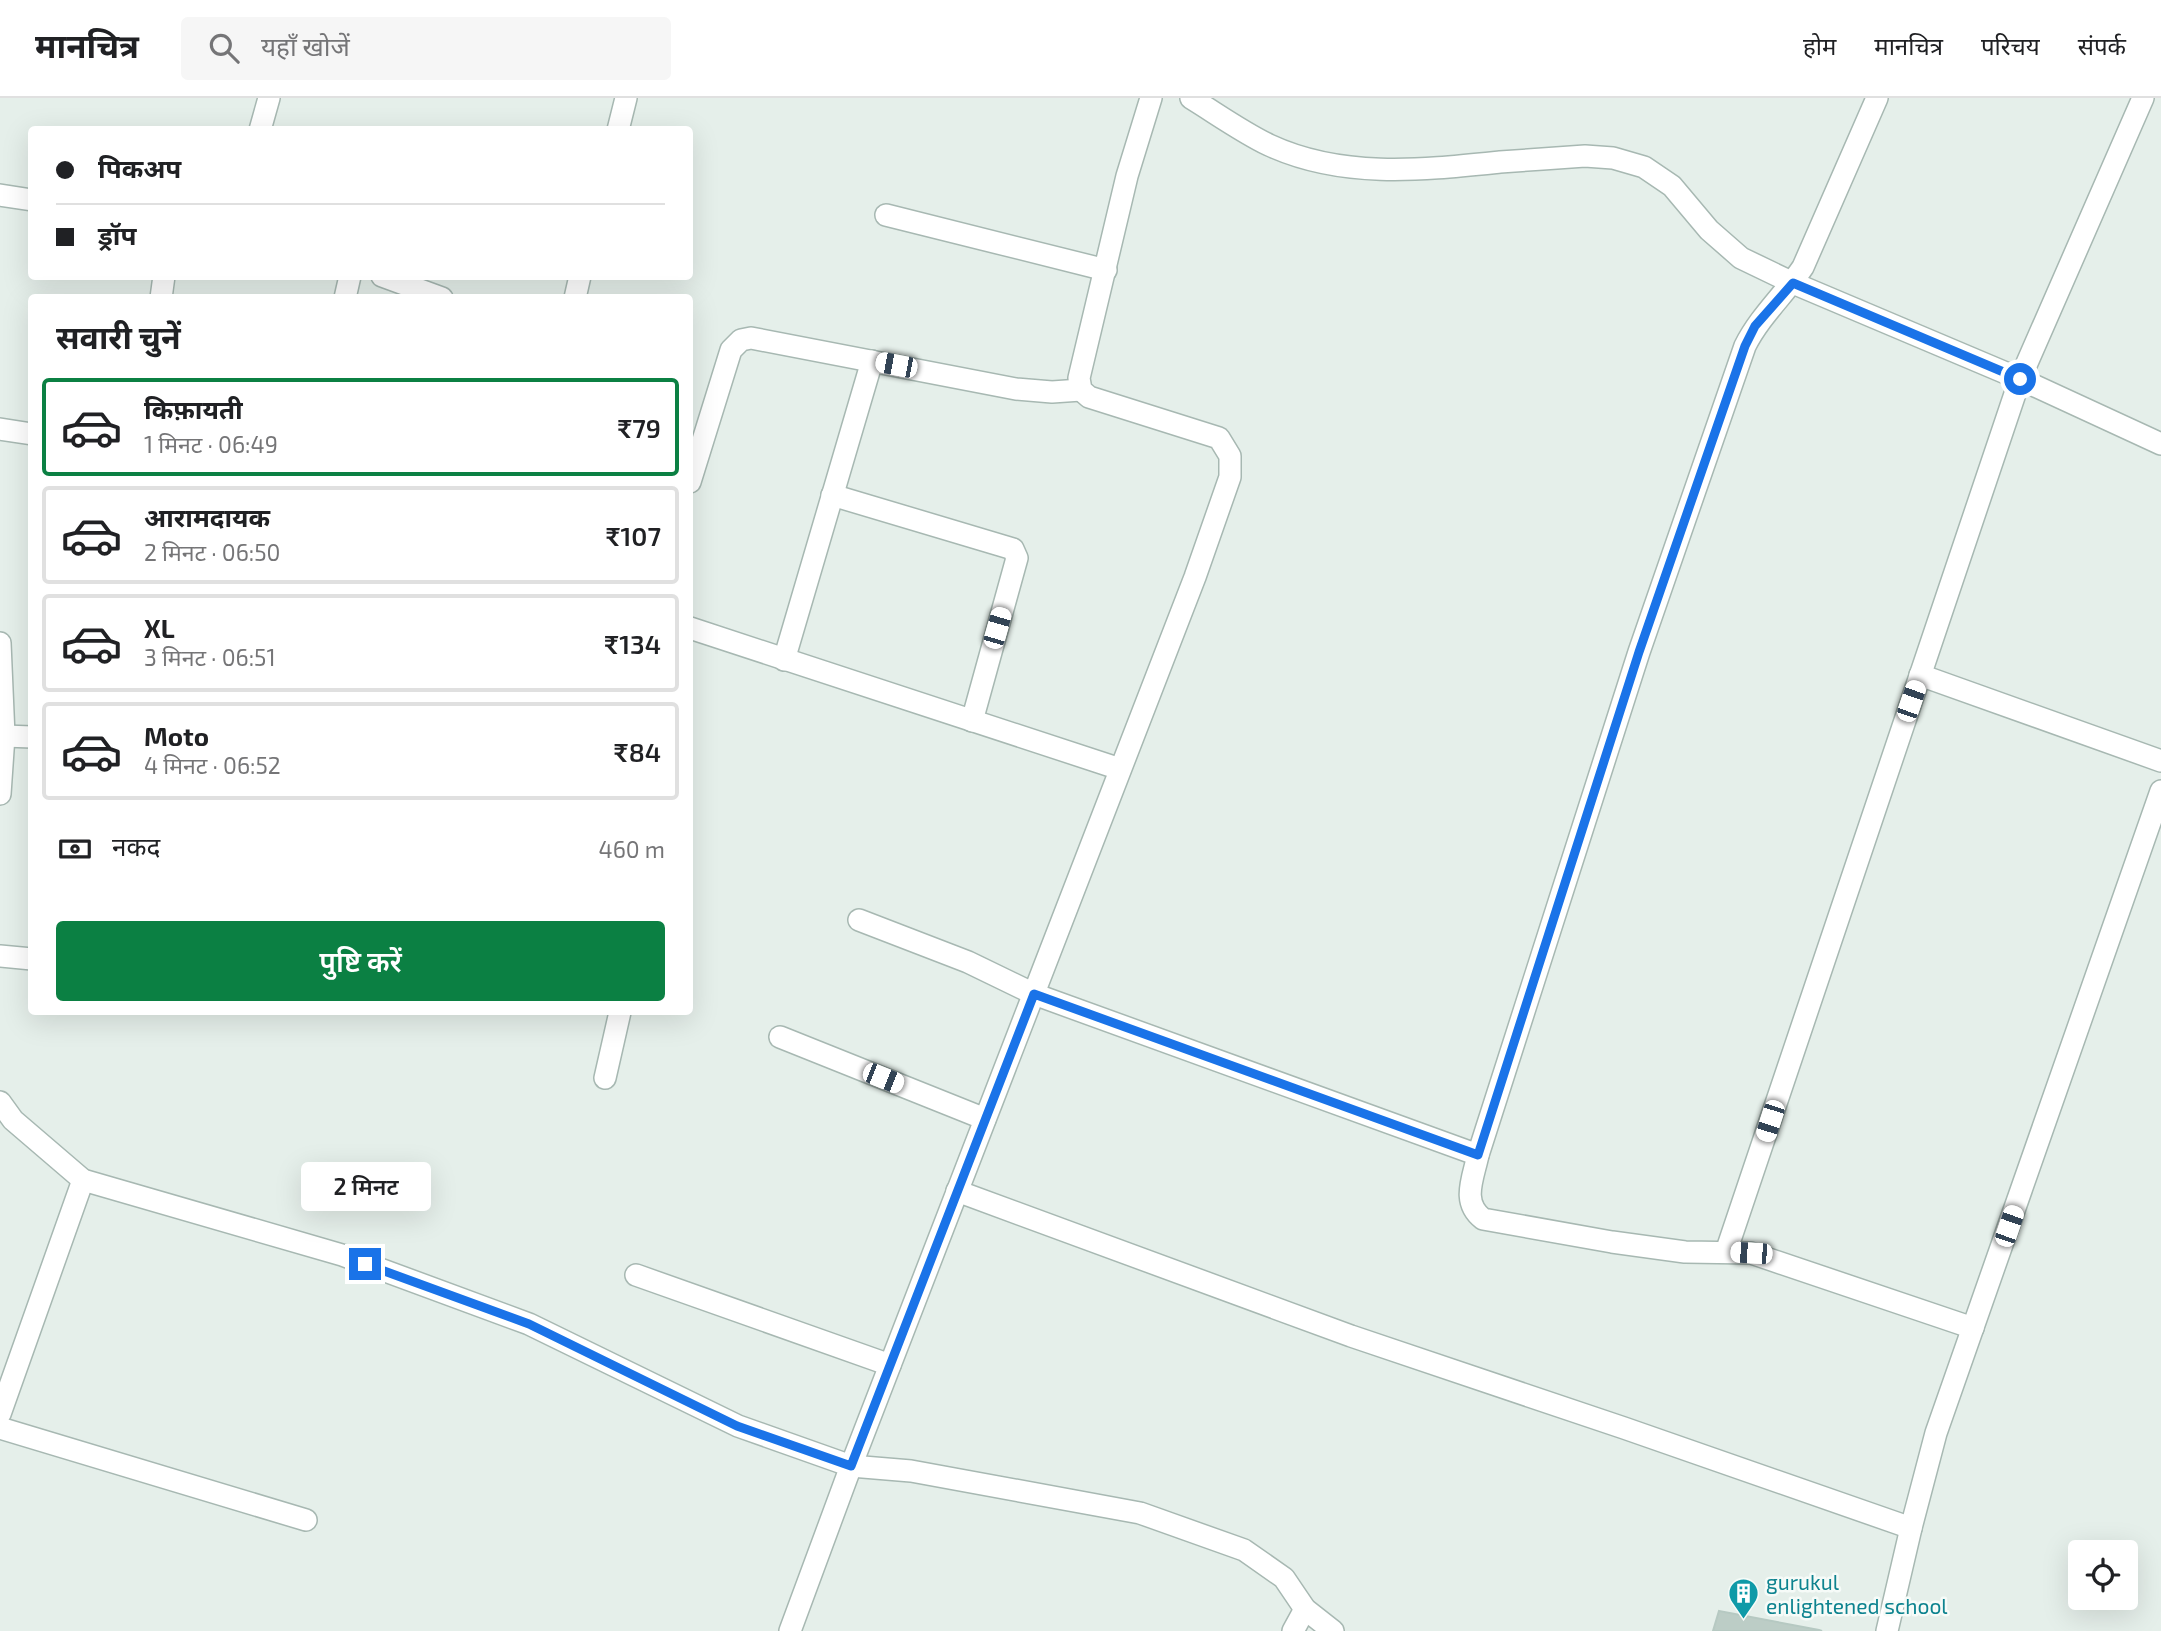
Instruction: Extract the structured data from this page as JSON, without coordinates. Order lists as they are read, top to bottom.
{
  "places": {
    "building": ["gurukul enlightened school"]
  },
  "page": {
    "header": "मानचित्र",
    "search": "यहाँ खोजें",
    "nav": [
      "होम",
      "मानचित्र",
      "परिचय",
      "संपर्क"
    ],
    "banner": ["पिकअप", "ड्रॉप"],
    "heading": "सवारी चुनें",
    "list": [
      {
        "name": "किफ़ायती",
        "note": "1 मिनट · 06:49",
        "value": "₹79"
      },
      {
        "name": "आरामदायक",
        "note": "2 मिनट · 06:50",
        "value": "₹107"
      },
      {
        "name": "XL",
        "note": "3 मिनट · 06:51",
        "value": "₹134"
      },
      {
        "name": "Moto",
        "note": "4 मिनट · 06:52",
        "value": "₹84"
      }
    ],
    "pay": ["नकद", "460 m"],
    "buttons": "पुष्टि करें",
    "bubble": "2 मिनट"
  }
}
